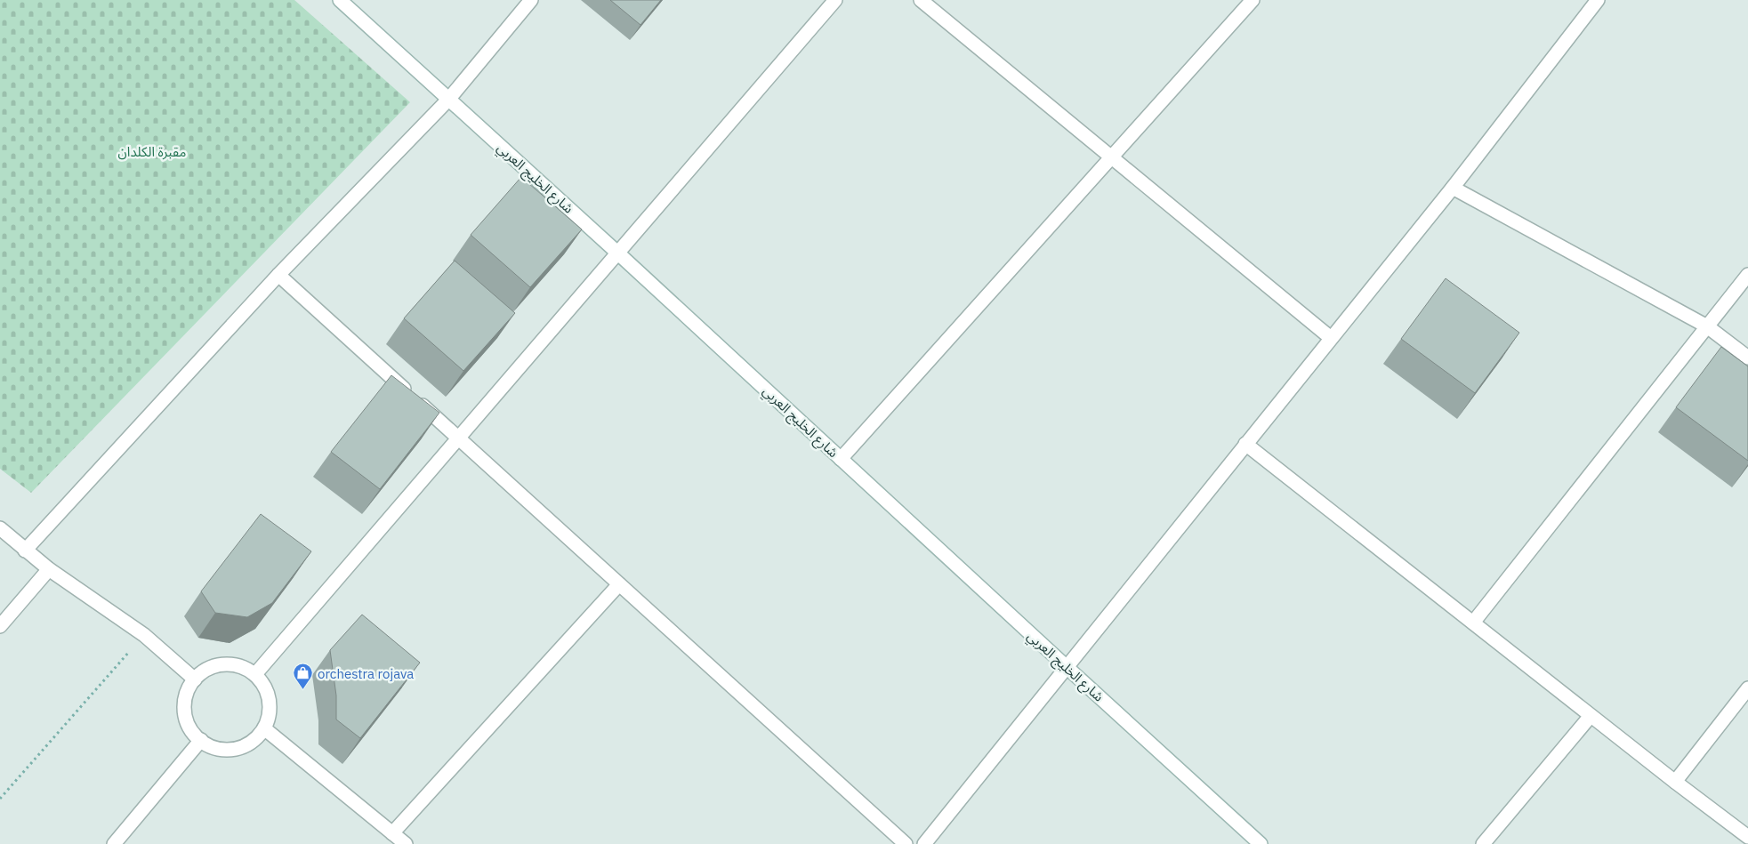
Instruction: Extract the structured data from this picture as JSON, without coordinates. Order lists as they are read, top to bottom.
{
  "streets": {
    "street": ["شارع الخليج العربي"]
  },
  "parks": ["مقبرة الكلدان"],
  "places": {
    "shop": ["orchestra rojava"]
  }
}
